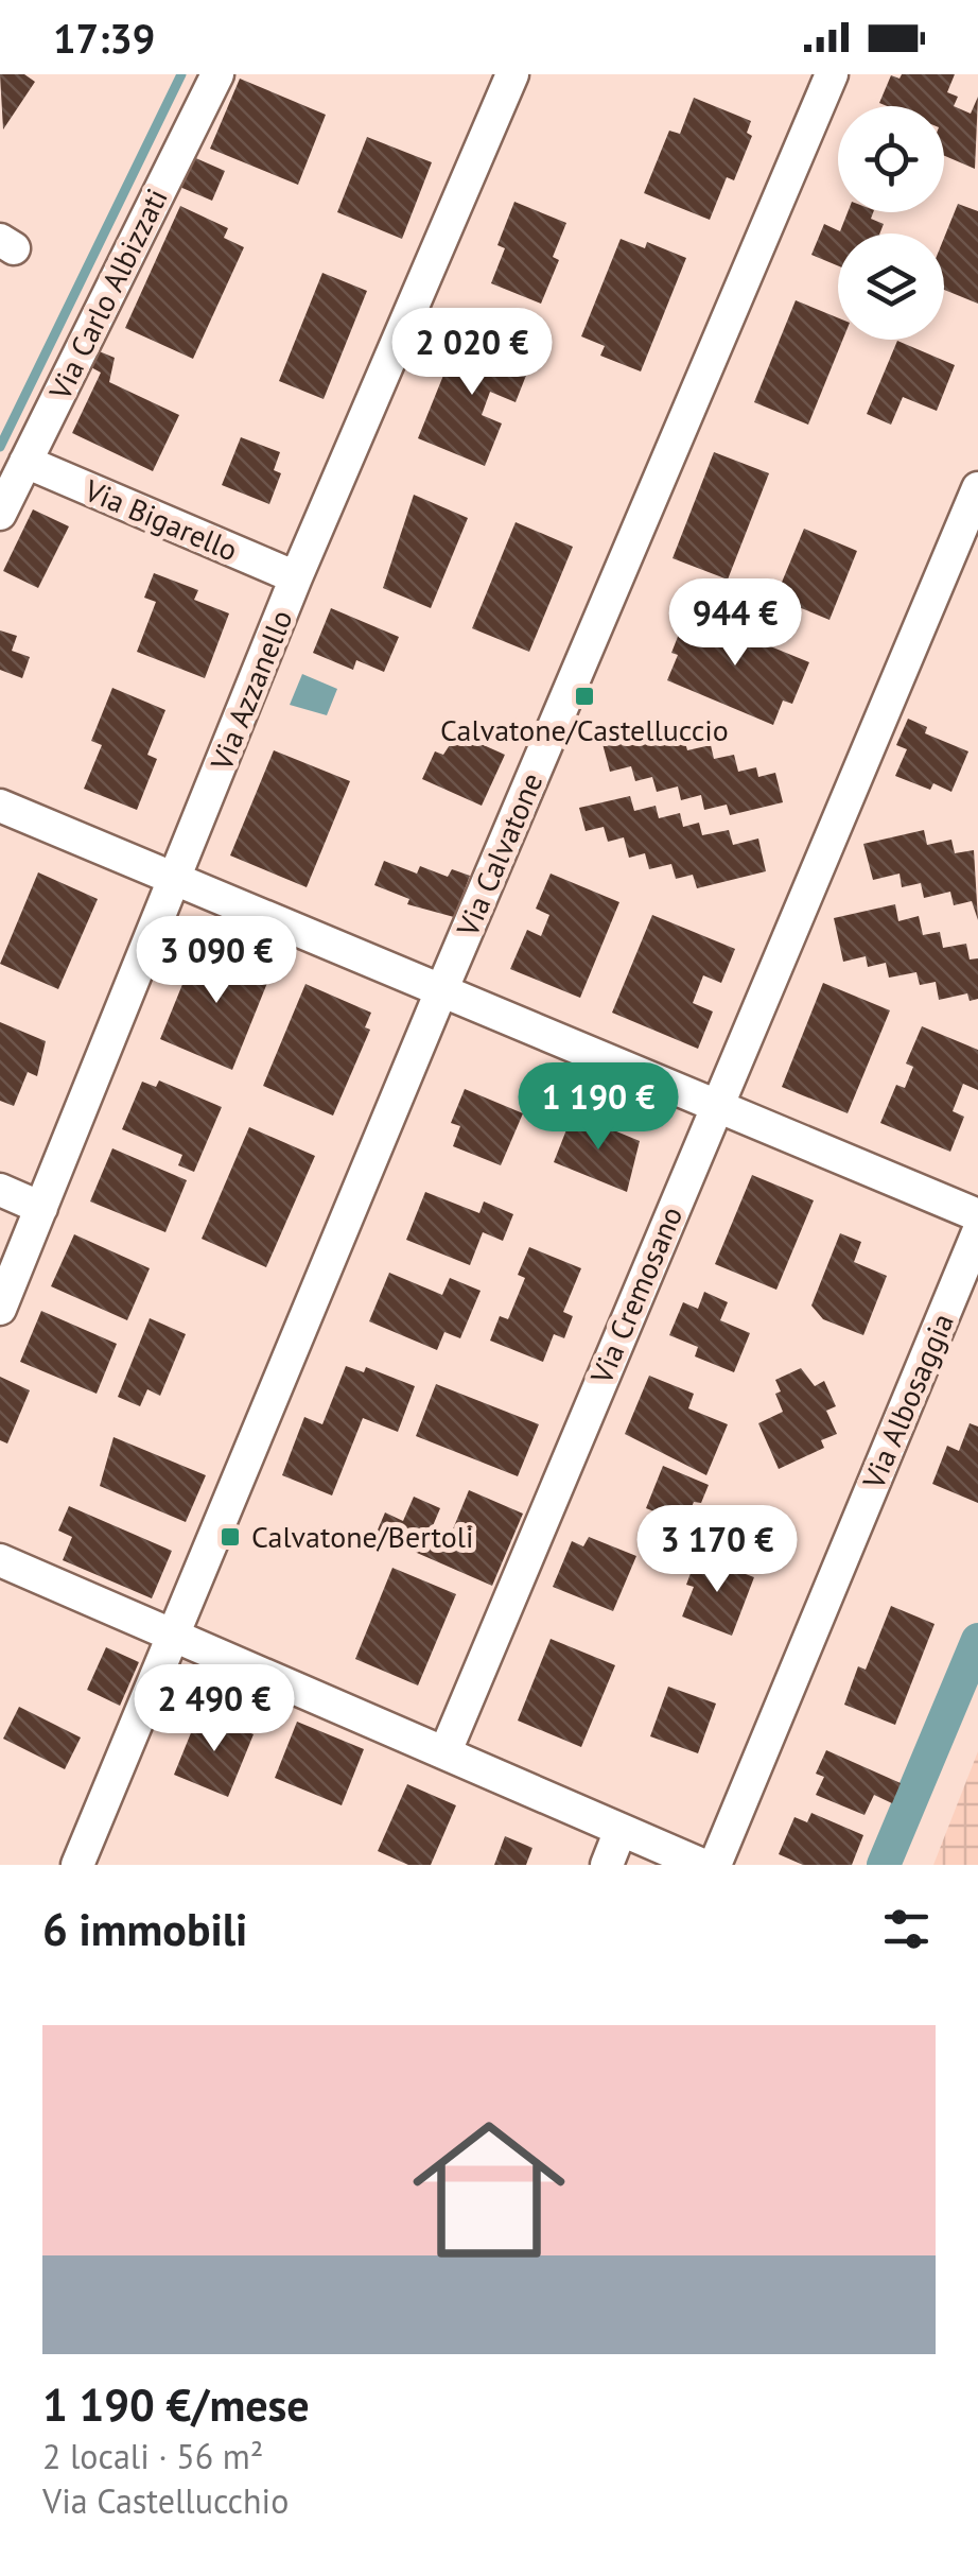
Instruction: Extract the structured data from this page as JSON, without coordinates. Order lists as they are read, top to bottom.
{
  "streets": {
    "street": [
      "Via Carlo Albizzati",
      "Via Bigarello",
      "Via Azzanello",
      "Via Calvatone",
      "Via Cremosano",
      "Via Albosaggia"
    ]
  },
  "crossings": [
    ["Via Carlo Albizzati", "Via Bigarello"],
    ["Via Bigarello", "Via Azzanello"]
  ],
  "places": {
    "transit": ["Calvatone/Castelluccio", "Calvatone/Bertoli"]
  },
  "page": {
    "status": "17:39",
    "price": [
      "2 020 €",
      "944 €",
      "3 090 €",
      "1 190 €",
      "3 170 €",
      "2 490 €"
    ],
    "heading": "6 immobili",
    "list": [
      {
        "name": "1 190 €/mese",
        "note": "2 locali · 56 m² · Via Castellucchio"
      }
    ]
  }
}
